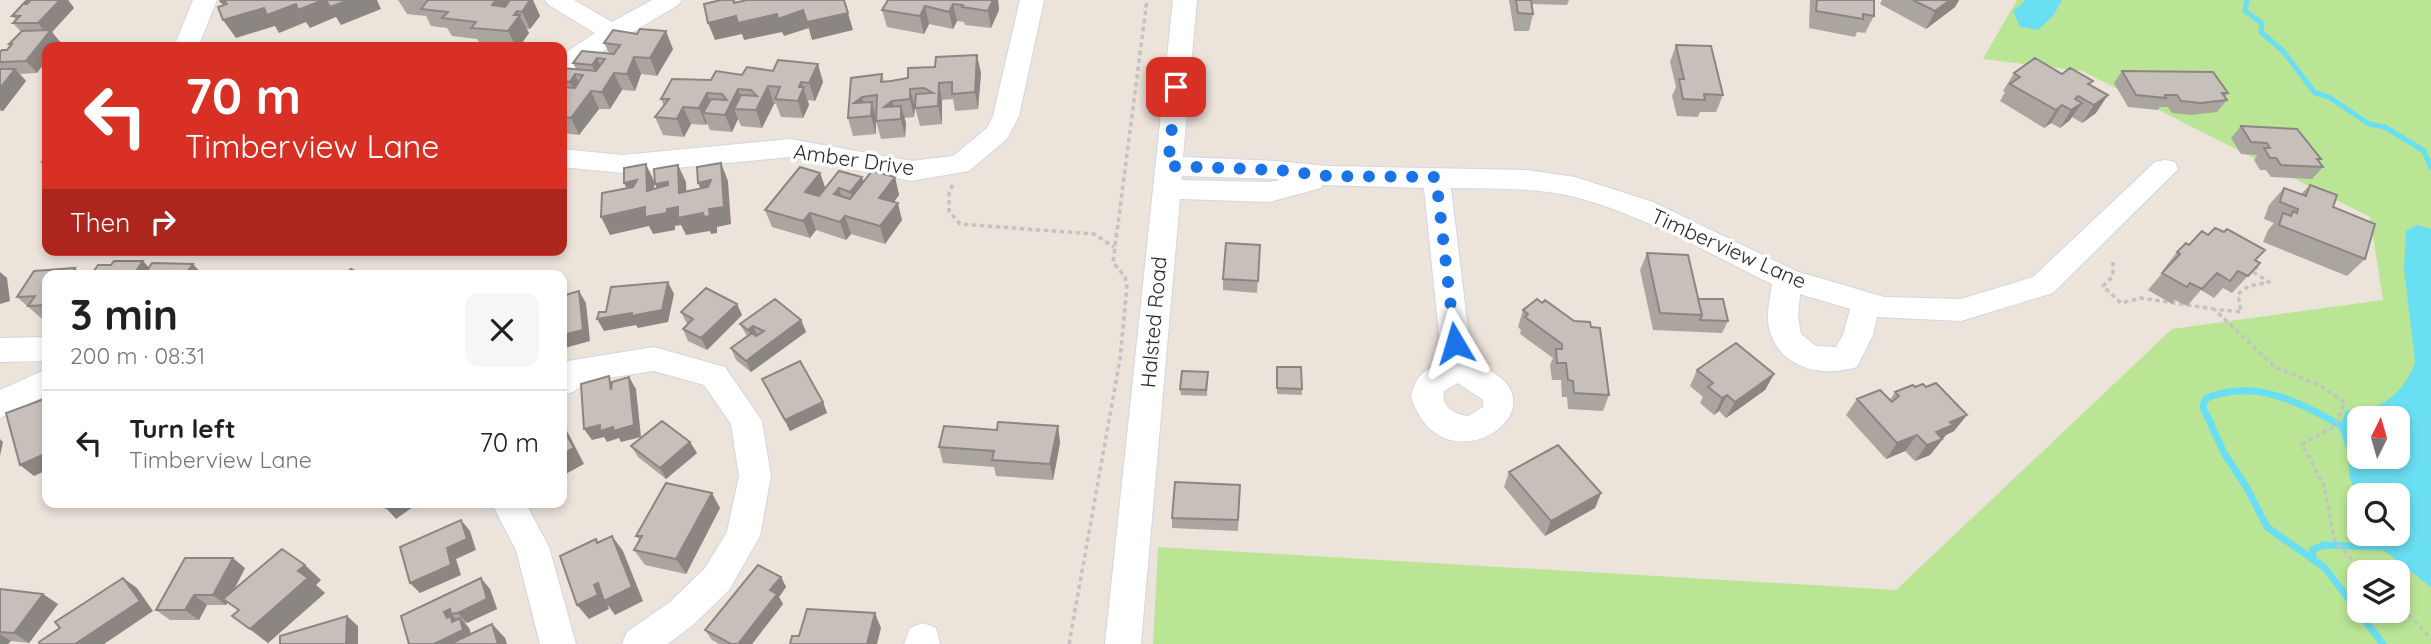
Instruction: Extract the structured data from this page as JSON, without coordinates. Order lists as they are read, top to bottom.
{
  "streets": {
    "street": ["Amber Drive", "Timberview Lane", "Halsted Road"]
  },
  "crossings": [
    ["Timberview Lane", "Halsted Road"]
  ],
  "north": "top",
  "page": {
    "turn": ["70 m", "Timberview Lane"],
    "then": "Then",
    "heading": ["3 min", "200 m · 08:31"],
    "list": [
      {
        "name": "Turn left",
        "note": "Timberview Lane",
        "value": "70 m"
      }
    ]
  }
}
